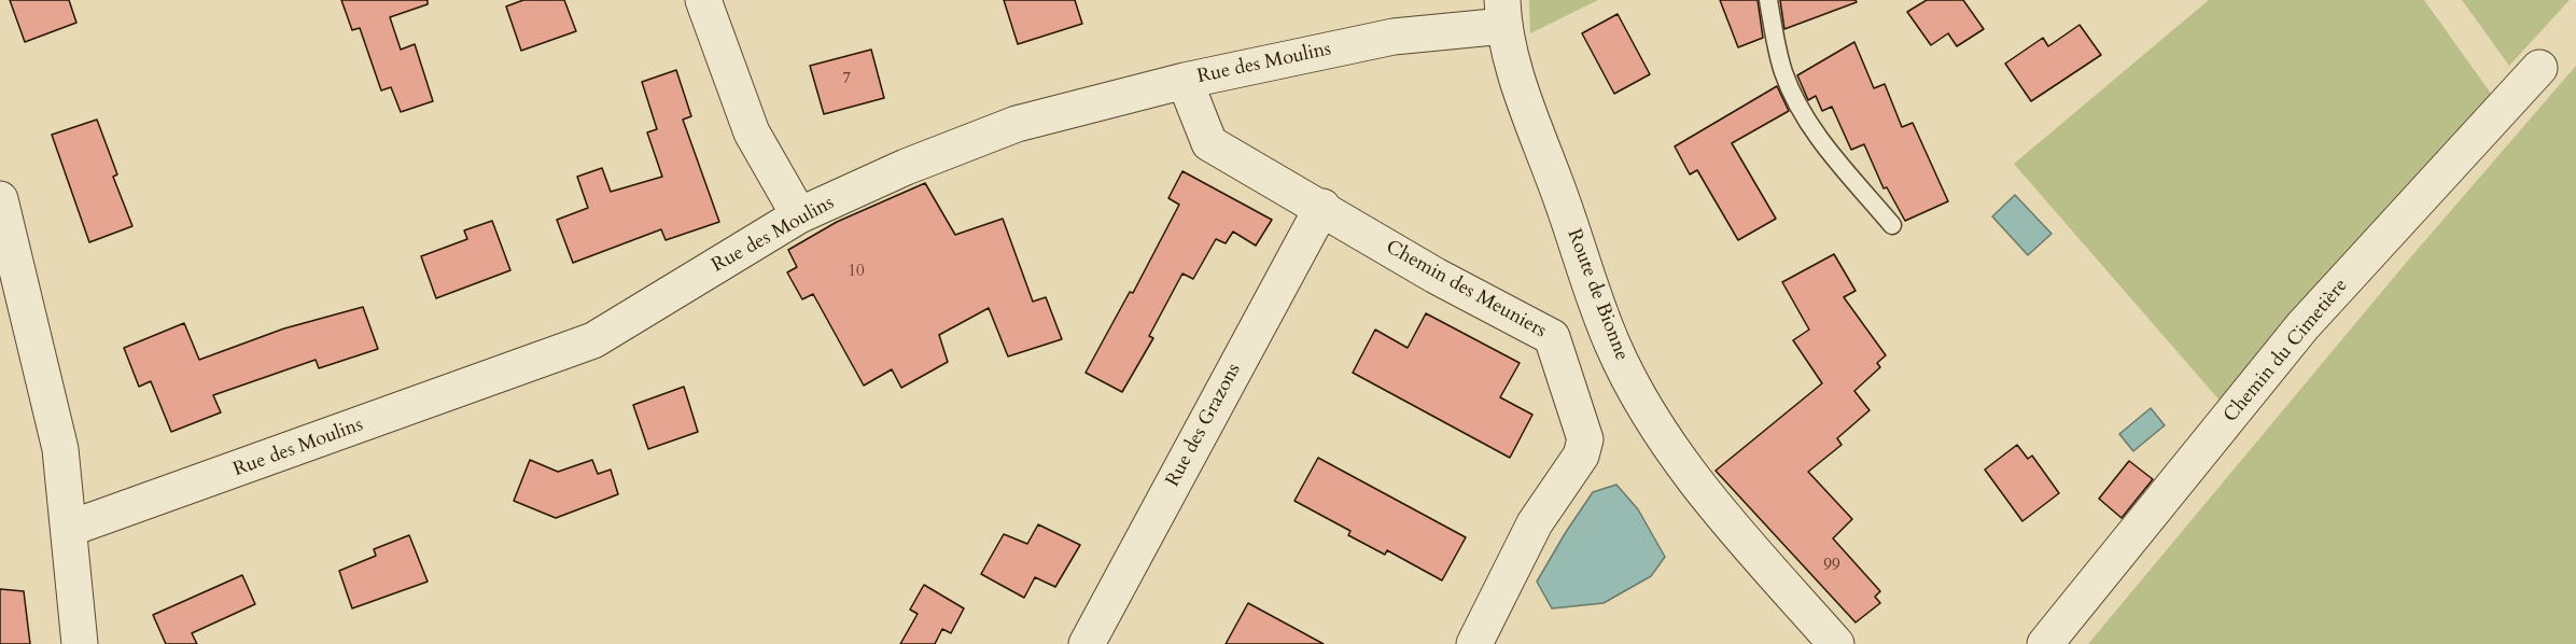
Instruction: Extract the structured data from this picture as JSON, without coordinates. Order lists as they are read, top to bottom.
{
  "streets": {
    "street": [
      "Rue des Moulins",
      "Chemin des Meuniers",
      "Route de Bionne",
      "Chemin du Cimetière",
      "Rue des Grazons"
    ]
  },
  "crossings": [
    ["Rue des Moulins", "Chemin des Meuniers"],
    ["Rue des Moulins", "Route de Bionne"],
    ["Chemin des Meuniers", "Rue des Grazons"]
  ],
  "house_numbers": ["7", "10", "99"]
}
